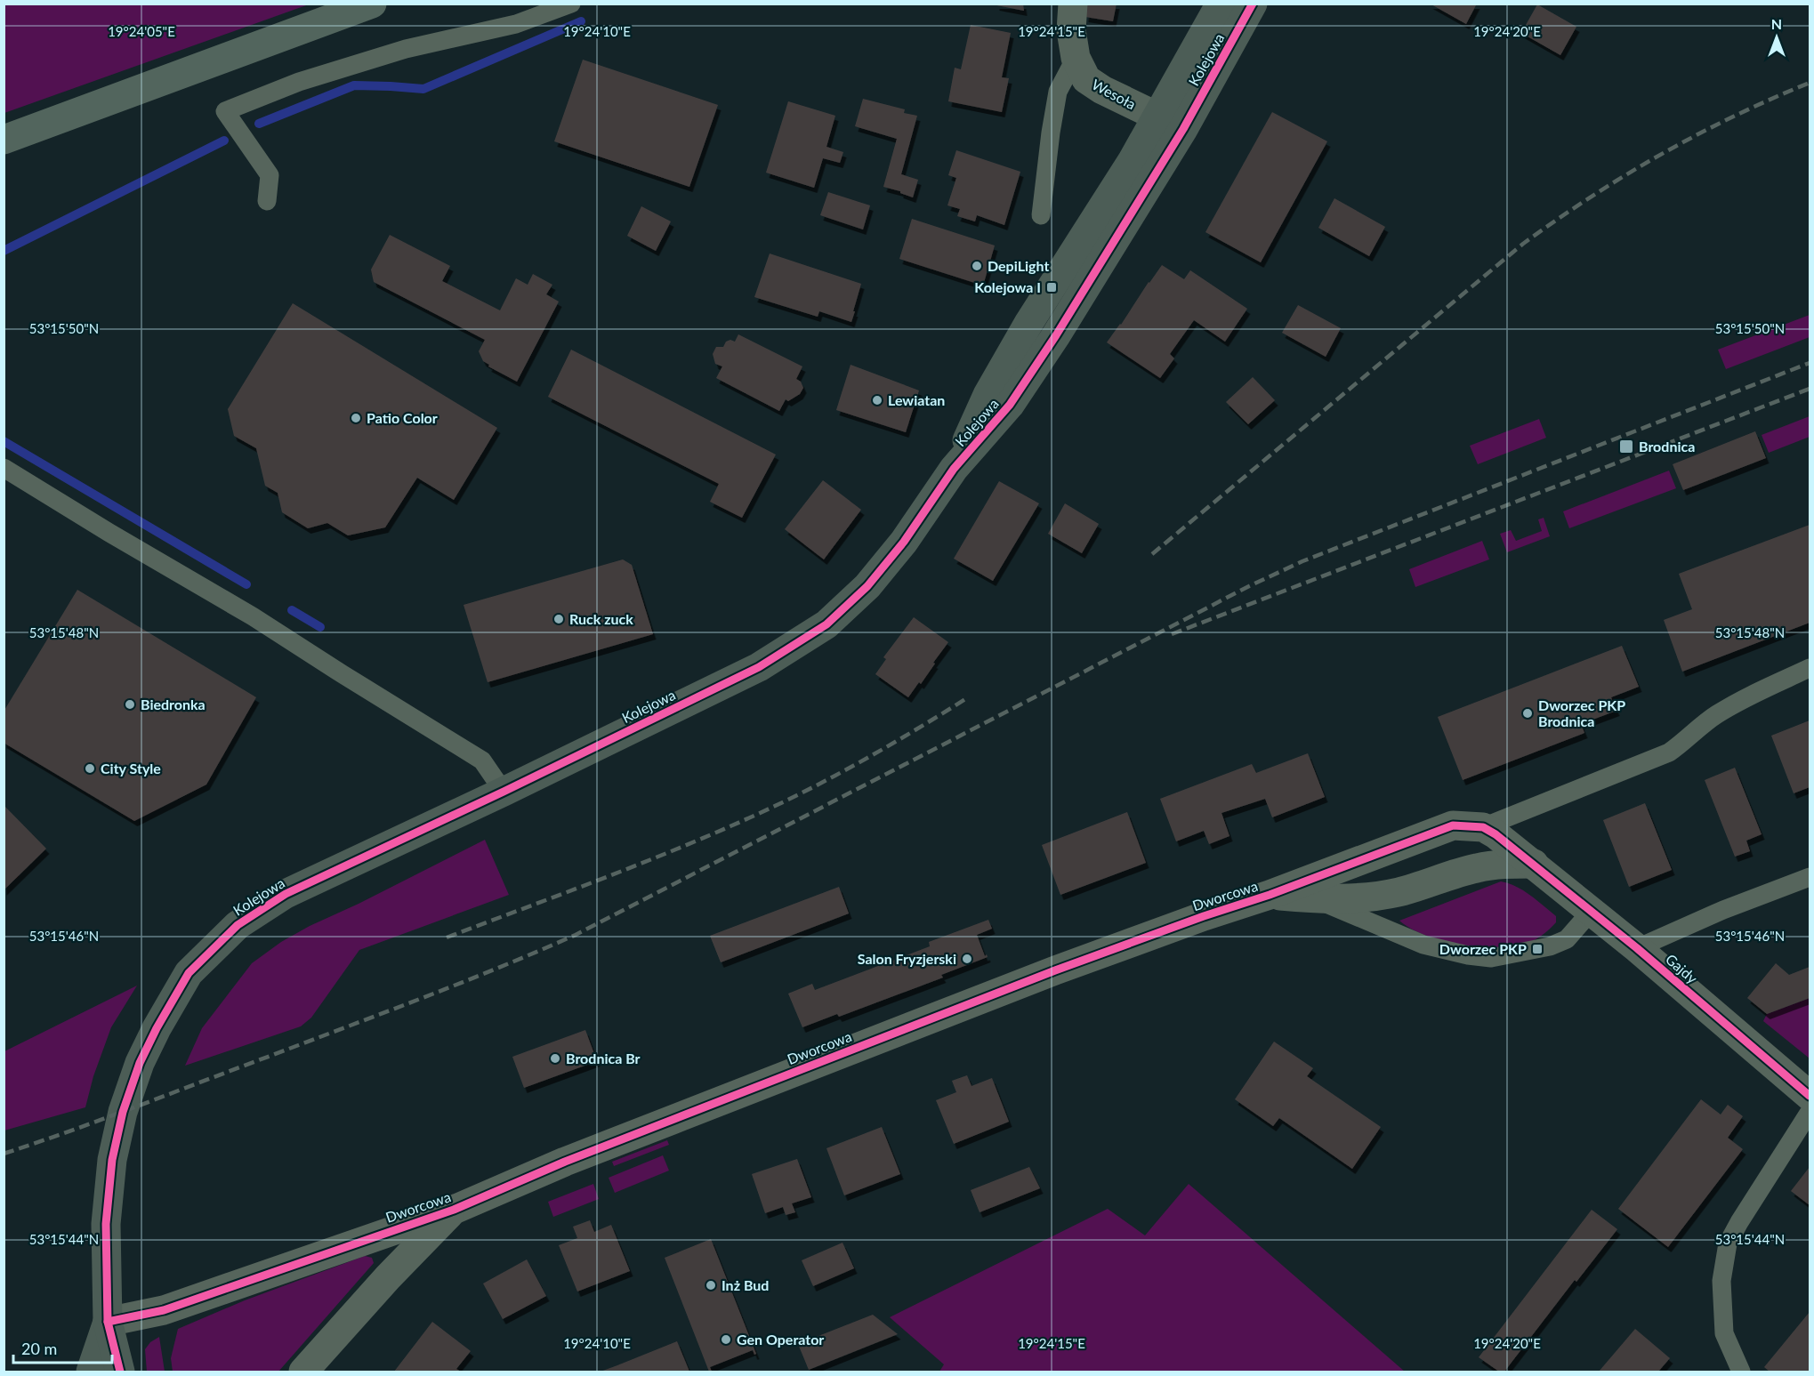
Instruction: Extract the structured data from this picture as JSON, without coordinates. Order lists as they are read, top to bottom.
{
  "streets": {
    "street": [
      "Kolejowa",
      "Wesoła",
      "Dworcowa",
      "Gajdy"
    ]
  },
  "crossings": [
    ["Kolejowa", "Wesoła"],
    ["Kolejowa", "Dworcowa"],
    ["Dworcowa", "Gajdy"]
  ],
  "places": {
    "other": [
      "DepiLight",
      "Lewiatan",
      "Patio Color",
      "Ruck zuck",
      "Biedronka",
      "Dworzec PKP Brodnica",
      "City Style",
      "Salon Fryzjerski",
      "Brodnica Br",
      "Inż Bud",
      "Gen Operator"
    ],
    "transit": ["Kolejowa I", "Brodnica", "Dworzec PKP"]
  },
  "scale_bar": "20 m",
  "north": "top",
  "coordinates": [
    "19°24'05\"E",
    "19°24'10\"E",
    "19°24'15\"E",
    "19°24'20\"E",
    "53°15'50\"N",
    "53°15'48\"N",
    "53°15'46\"N",
    "53°15'44\"N"
  ]
}
